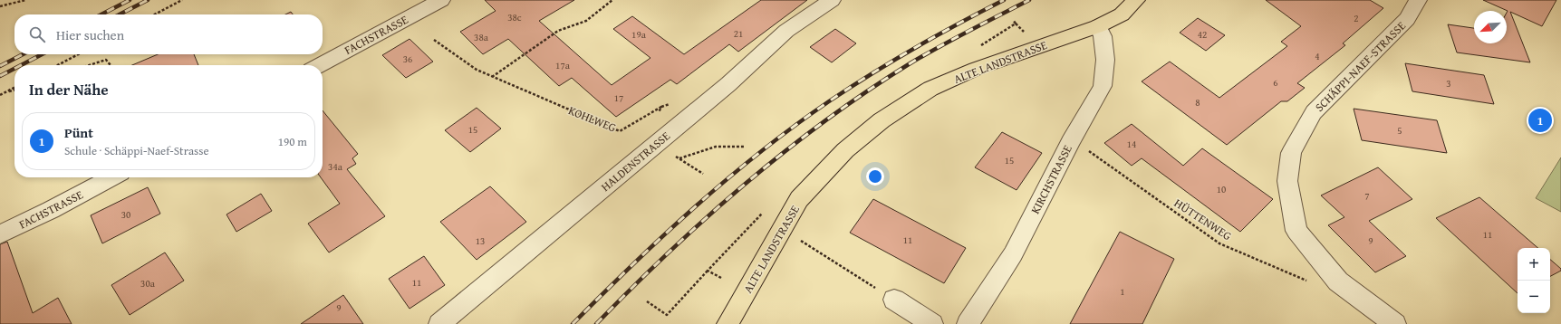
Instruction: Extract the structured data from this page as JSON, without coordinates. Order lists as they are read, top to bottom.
{
  "streets": {
    "main road": ["ALTE LANDSTRASSE"],
    "street": [
      "FACHSTRASSE",
      "SCHÄPPI-NAEF-STRASSE",
      "HALDENSTRASSE",
      "KIRCHSTRASSE"
    ],
    "path": ["KOHLWEG", "HÜTTENWEG"]
  },
  "crossings": [
    ["ALTE LANDSTRASSE", "KIRCHSTRASSE"],
    ["SCHÄPPI-NAEF-STRASSE", "HÜTTENWEG"],
    ["KOHLWEG", "HALDENSTRASSE"],
    ["KIRCHSTRASSE", "HÜTTENWEG"]
  ],
  "house_numbers": [
    "38c",
    "2",
    "21",
    "19a",
    "42",
    "38a",
    "4",
    "36",
    "17a",
    "6",
    "3",
    "17",
    "8",
    "15",
    "5",
    "14",
    "15",
    "34a",
    "10",
    "7",
    "30",
    "11",
    "11",
    "13",
    "9",
    "11",
    "30a",
    "1",
    "9"
  ],
  "north": "bottom left",
  "page": {
    "search": "Hier suchen",
    "heading": "In der Nähe",
    "pins": "1",
    "list": [
      {
        "mark": "1",
        "name": "Pünt",
        "note": "Schule · Schäppi-Naef-Strasse",
        "value": "190 m"
      }
    ],
    "map_buttons": ["+", "−"]
  }
}
